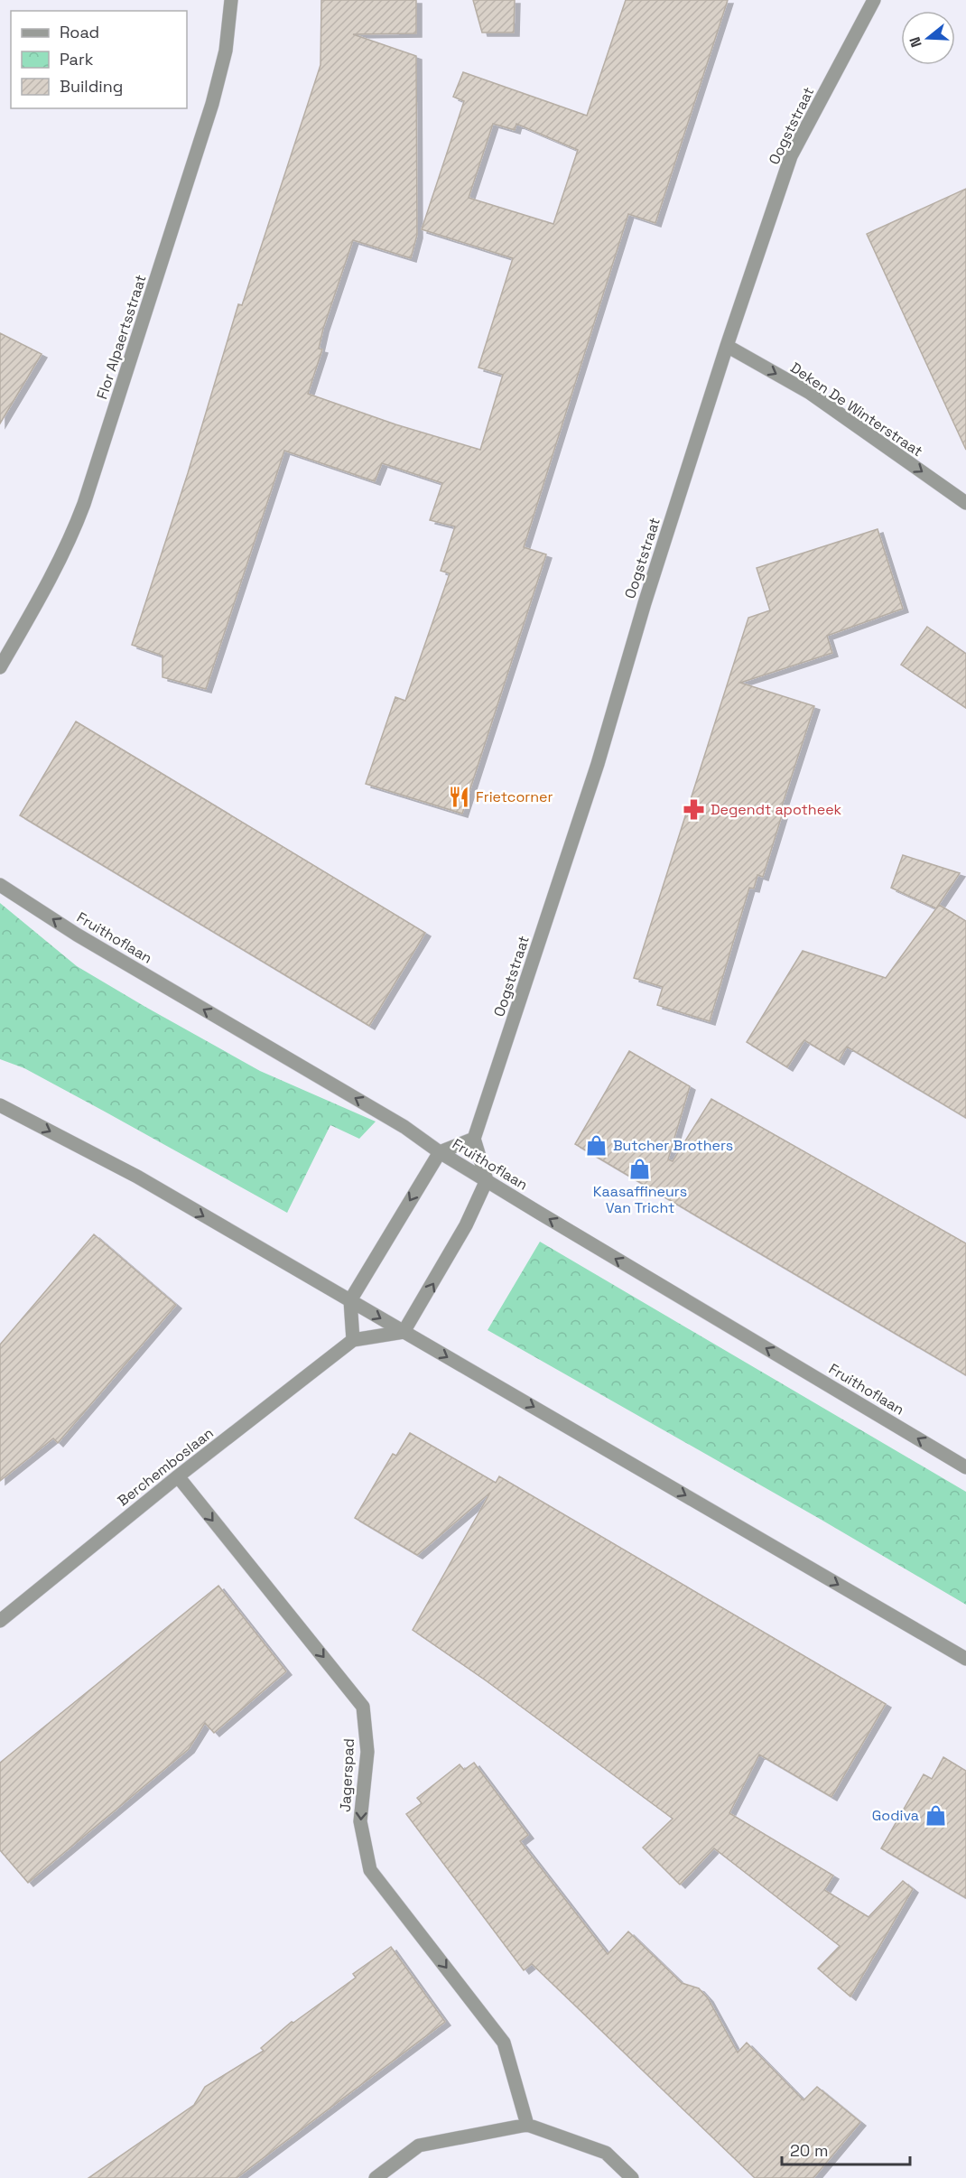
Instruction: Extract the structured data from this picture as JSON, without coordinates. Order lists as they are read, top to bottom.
{
  "streets": {
    "street": [
      "Oogststraat",
      "Flor Alpaertsstraat",
      "Deken De Winterstraat",
      "Fruithoflaan",
      "Berchemboslaan",
      "Jagerspad"
    ]
  },
  "crossings": [
    ["Oogststraat", "Deken De Winterstraat"],
    ["Berchemboslaan", "Jagerspad"]
  ],
  "one_way": ["Deken De Winterstraat", "Fruithoflaan", "Jagerspad"],
  "places": {
    "restaurant": ["Frietcorner"],
    "pharmacy": ["Degendt apotheek"],
    "shop": ["Butcher Brothers", "Kaasaffineurs Van Tricht", "Godiva"]
  },
  "legend": ["Road", "Park", "Building"],
  "scale_bar": "20 m",
  "north": "left"
}
